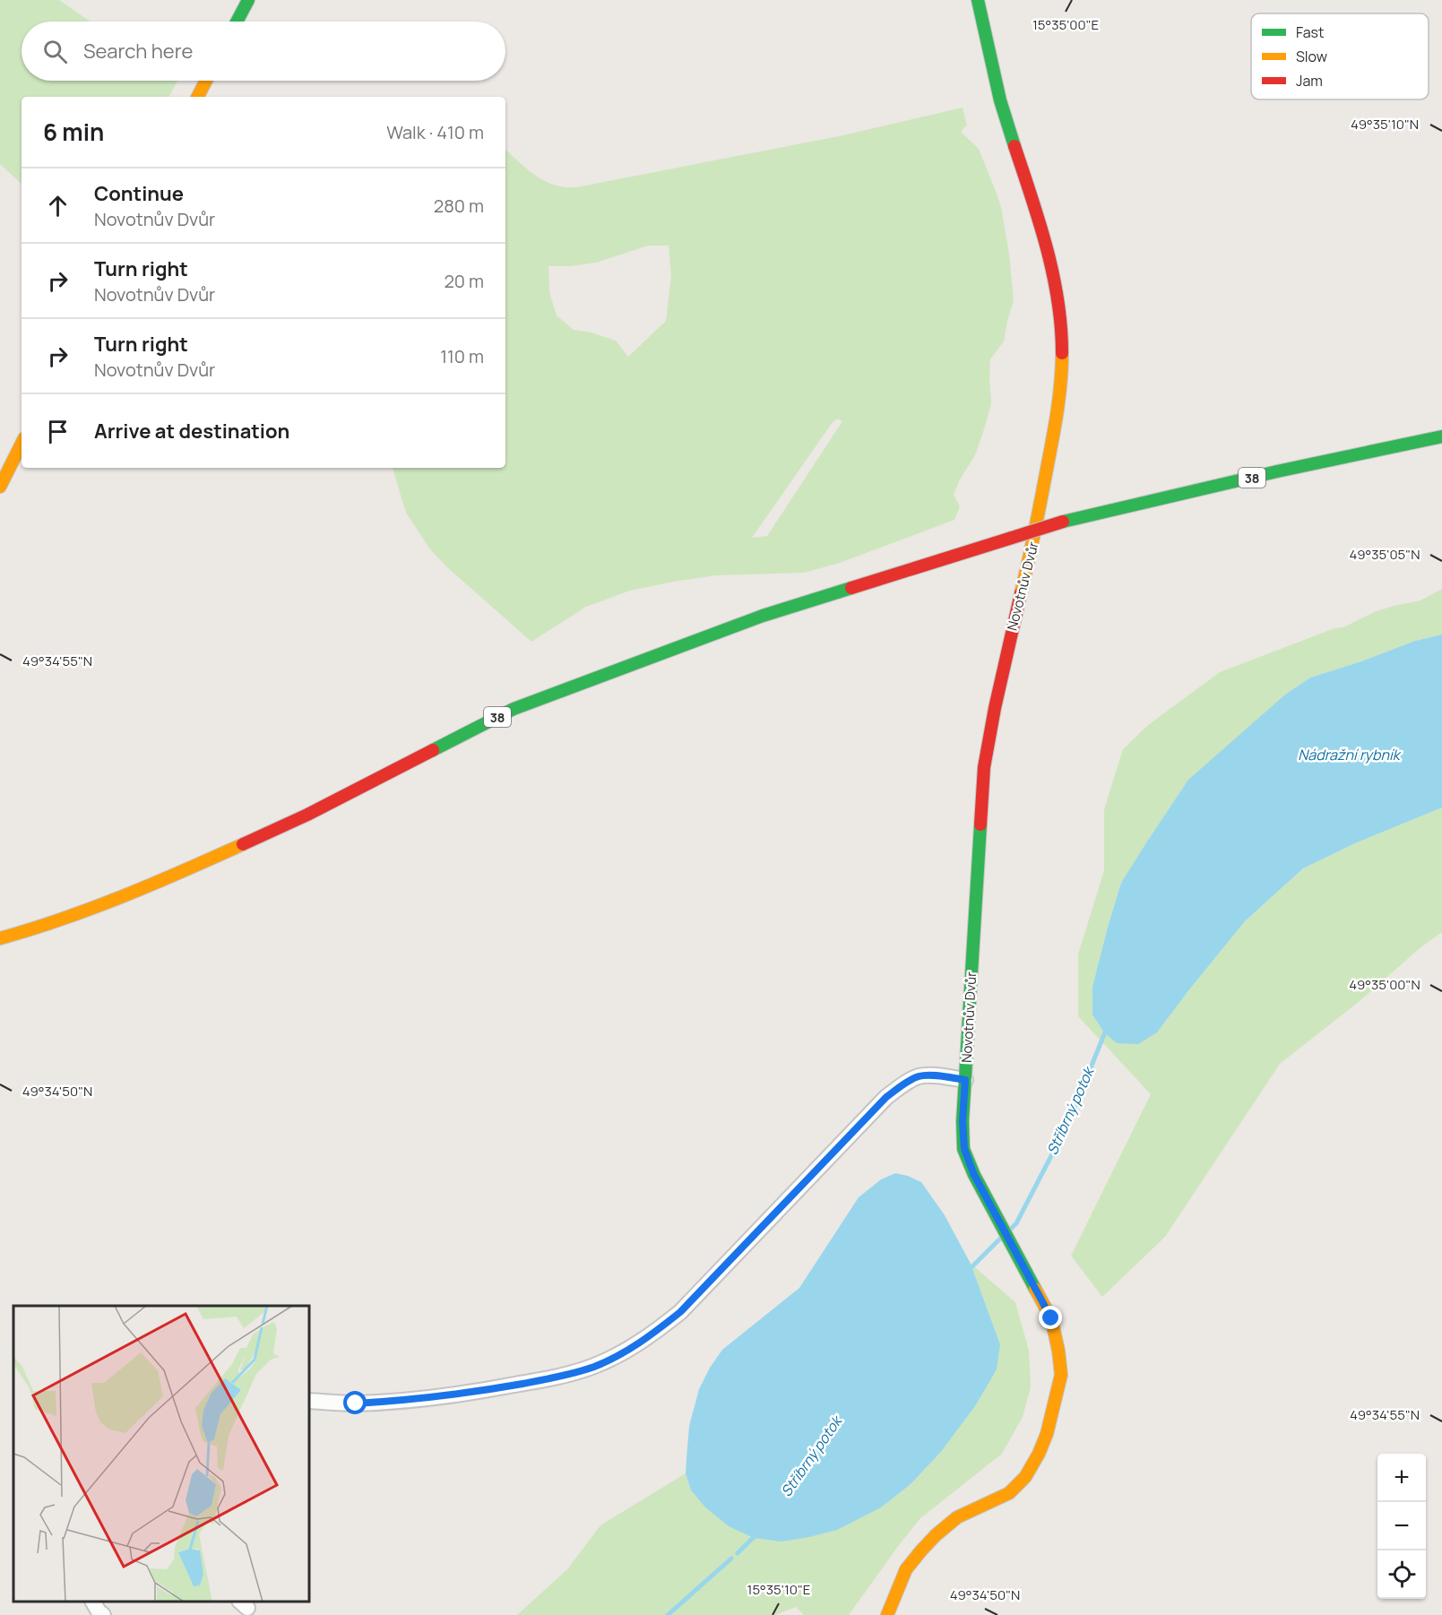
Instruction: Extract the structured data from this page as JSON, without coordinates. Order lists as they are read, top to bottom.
{
  "streets": {
    "street": ["38", "Novotnův Dvůr"]
  },
  "water": ["Nádražní rybník", "Stříbrný potok"],
  "legend": ["Fast", "Slow", "Jam"],
  "page": {
    "search": "Search here",
    "heading": ["6 min", "Walk · 410 m"],
    "list": [
      ["Continue", "Novotnův Dvůr", "280 m"],
      ["Turn right", "Novotnův Dvůr", "20 m"],
      ["Turn right", "Novotnův Dvůr", "110 m"],
      "Arrive at destination"
    ],
    "map_buttons": ["+", "−"]
  },
  "coordinates": [
    "15°35'00\"E",
    "49°35'10\"N",
    "49°35'05\"N",
    "49°34'55\"N",
    "49°35'00\"N",
    "49°34'50\"N",
    "15°35'10\"E"
  ]
}
